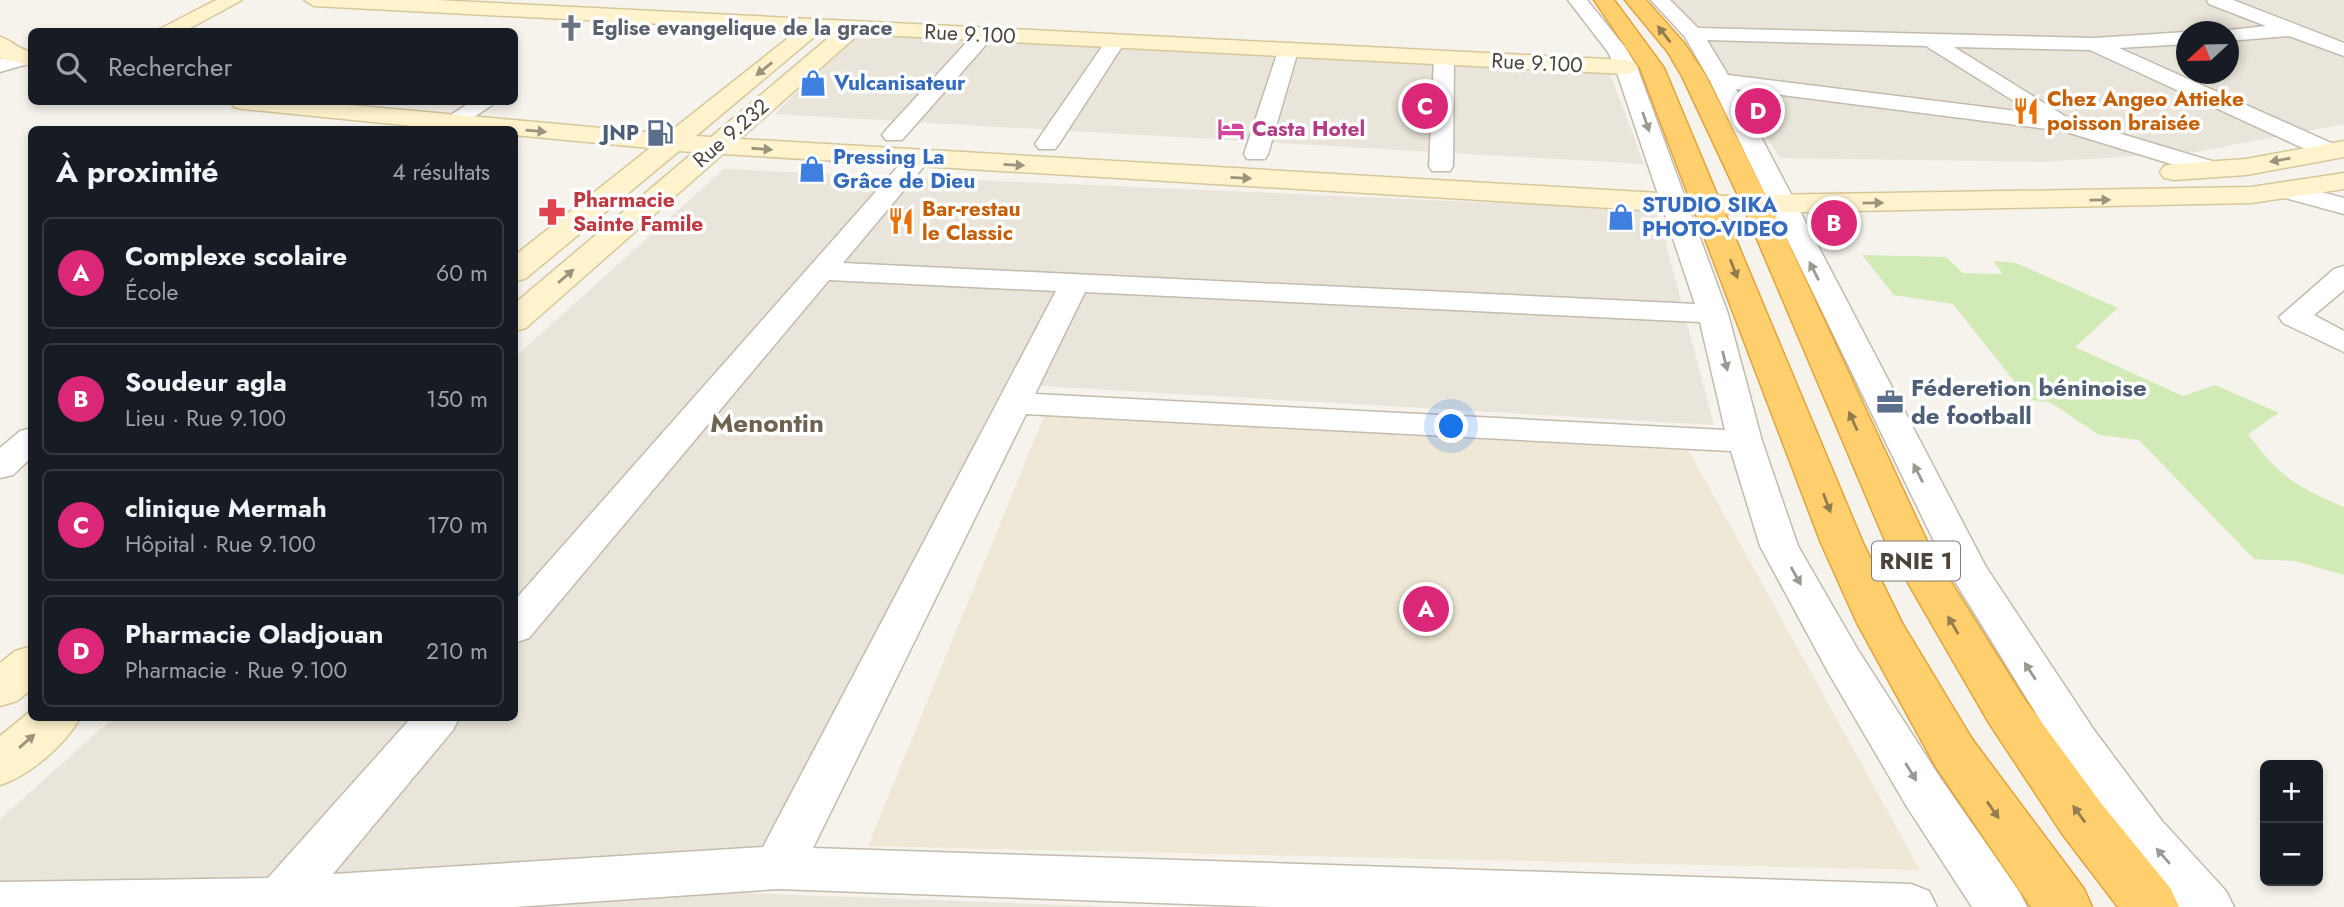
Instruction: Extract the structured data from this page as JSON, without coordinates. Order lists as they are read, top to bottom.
{
  "streets": {
    "highway": ["RNIE 1"],
    "street": ["Rue 9.100", "Rue 9.232"]
  },
  "crossings": [
    ["Rue 9.100", "Rue 9.232"]
  ],
  "districts": ["Menontin"],
  "places": {
    "church": ["Eglise evangelique de la grace"],
    "shop": ["Vulcanisateur", "Pressing La Grâce de Dieu", "STUDIO SIKA PHOTO-VIDEO"],
    "restaurant": ["Chez Angeo Attieke poisson braisée", "Bar-restau le Classic"],
    "hotel": ["Casta Hotel"],
    "fuel station": ["JNP"],
    "pharmacy": ["Pharmacie Sainte Famile"],
    "office": ["Féderetion béninoise de football"]
  },
  "north": "left",
  "page": {
    "search": "Rechercher",
    "pins": [
      "C",
      "D",
      "B",
      "A"
    ],
    "heading": ["À proximité", "4 résultats"],
    "list": [
      {
        "mark": "A",
        "name": "Complexe scolaire",
        "note": "École",
        "value": "60 m"
      },
      {
        "mark": "B",
        "name": "Soudeur agla",
        "note": "Lieu · Rue 9.100",
        "value": "150 m"
      },
      {
        "mark": "C",
        "name": "clinique Mermah",
        "note": "Hôpital · Rue 9.100",
        "value": "170 m"
      },
      {
        "mark": "D",
        "name": "Pharmacie Oladjouan",
        "note": "Pharmacie · Rue 9.100",
        "value": "210 m"
      }
    ],
    "map_buttons": ["+", "−"]
  }
}
